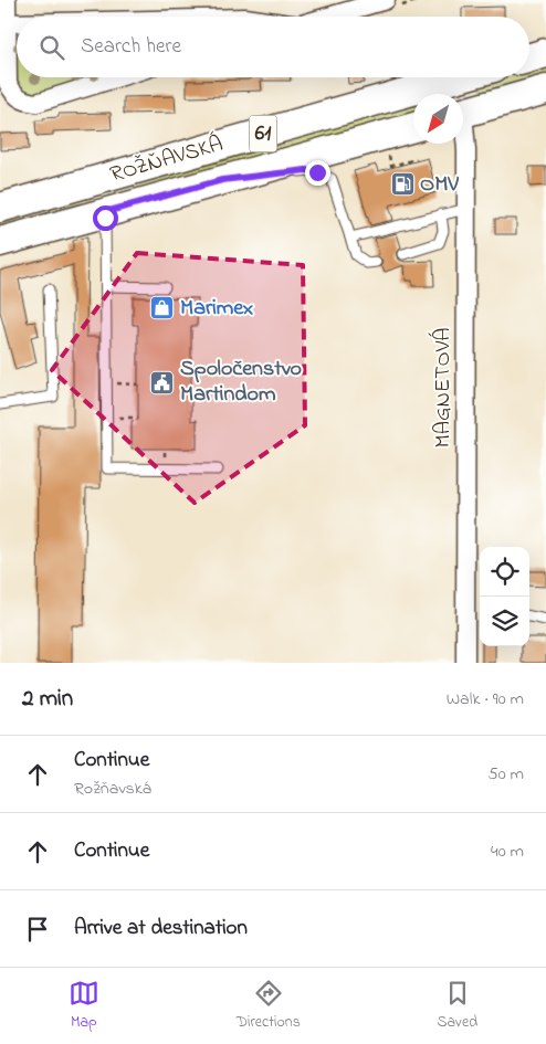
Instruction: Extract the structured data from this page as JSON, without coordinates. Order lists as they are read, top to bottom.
{
  "streets": {
    "main road": ["61", "ROŽŇAVSKÁ"],
    "street": ["MAGNETOVÁ"]
  },
  "places": {
    "fuel station": ["OMV"],
    "shop": ["Marimex"],
    "public building": ["Spoločenstvo Martindom"]
  },
  "north": "bottom left",
  "page": {
    "search": "Search here",
    "heading": ["2 min", "Walk · 90 m"],
    "list": [
      ["Continue", "Rožňavská", "50 m"],
      ["Continue", "40 m"],
      "Arrive at destination"
    ],
    "nav": ["Map", "Directions", "Saved"]
  }
}
